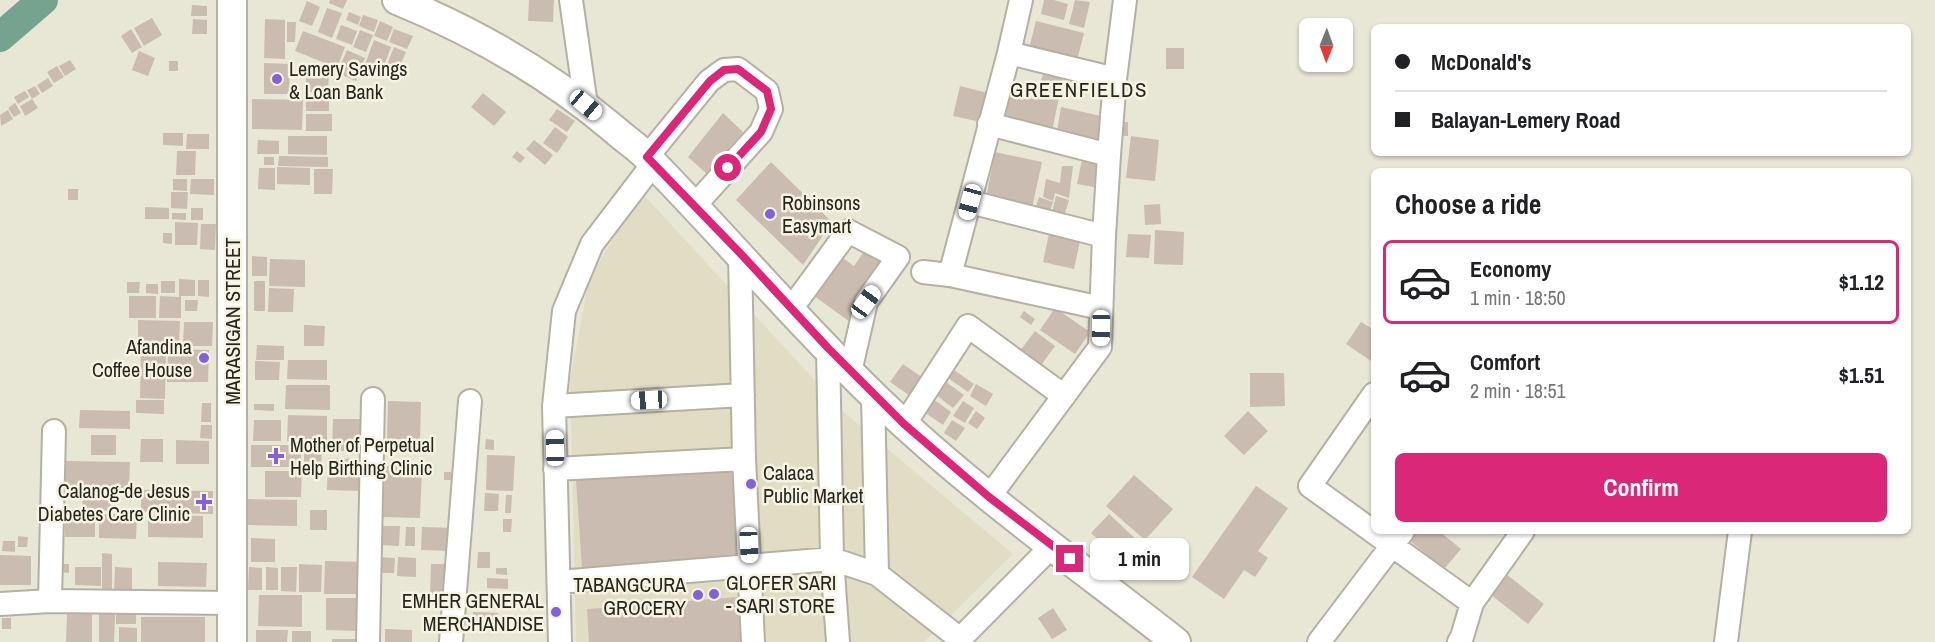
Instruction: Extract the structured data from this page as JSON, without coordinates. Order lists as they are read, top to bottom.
{
  "streets": {
    "main road": ["MARASIGAN STREET"]
  },
  "districts": ["GREENFIELDS"],
  "places": {
    "other": [
      "Lemery Savings & Loan Bank",
      "Robinsons Easymart",
      "Afandina Coffee House",
      "Calaca Public Market",
      "GLOFER SARI - SARI STORE",
      "TABANGCURA GROCERY",
      "EMHER GENERAL MERCHANDISE"
    ],
    "health": ["Mother of Perpetual Help Birthing Clinic", "Calanog-de Jesus Diabetes Care Clinic"]
  },
  "north": "bottom",
  "page": {
    "banner": ["McDonald's", "Balayan-Lemery Road"],
    "heading": "Choose a ride",
    "list": [
      {
        "name": "Economy",
        "note": "1 min · 18:50",
        "value": "$1.12"
      },
      {
        "name": "Comfort",
        "note": "2 min · 18:51",
        "value": "$1.51"
      }
    ],
    "buttons": "Confirm",
    "bubble": "1 min"
  }
}
